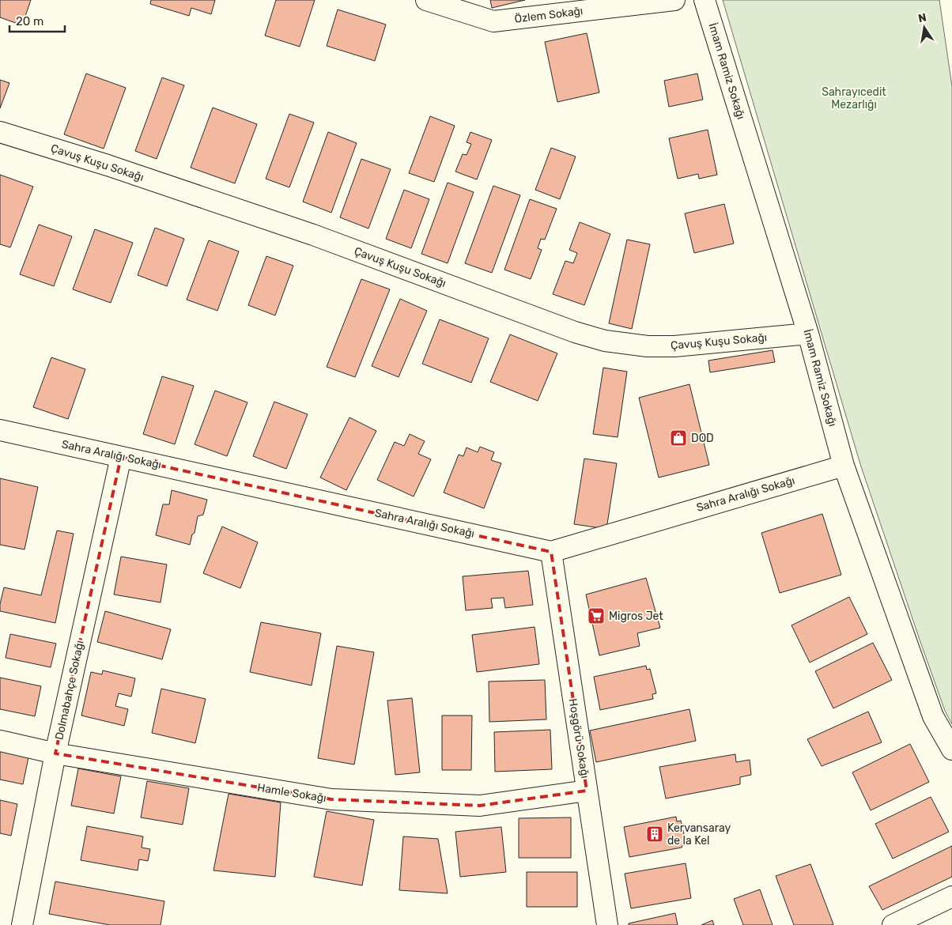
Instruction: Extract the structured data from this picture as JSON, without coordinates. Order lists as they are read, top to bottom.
{
  "streets": {
    "street": [
      "Özlem Sokağı",
      "İmam Ramiz Sokağı",
      "Çavuş Kuşu Sokağı",
      "Sahra Aralığı Sokağı",
      "Dolmabahçe Sokağı",
      "Hoşgörü Sokağı",
      "Hamle Sokağı"
    ]
  },
  "crossings": [
    ["İmam Ramiz Sokağı", "Çavuş Kuşu Sokağı"],
    ["İmam Ramiz Sokağı", "Sahra Aralığı Sokağı"],
    ["Sahra Aralığı Sokağı", "Dolmabahçe Sokağı"],
    ["Sahra Aralığı Sokağı", "Hoşgörü Sokağı"],
    ["Dolmabahçe Sokağı", "Hamle Sokağı"],
    ["Hoşgörü Sokağı", "Hamle Sokağı"]
  ],
  "parks": ["Sahrayıcedit Mezarlığı"],
  "places": {
    "shop": ["DOD"],
    "supermarket": ["Migros Jet"],
    "building": ["Kervansaray de la Kel"]
  },
  "scale_bar": "20 m",
  "north": "top"
}
